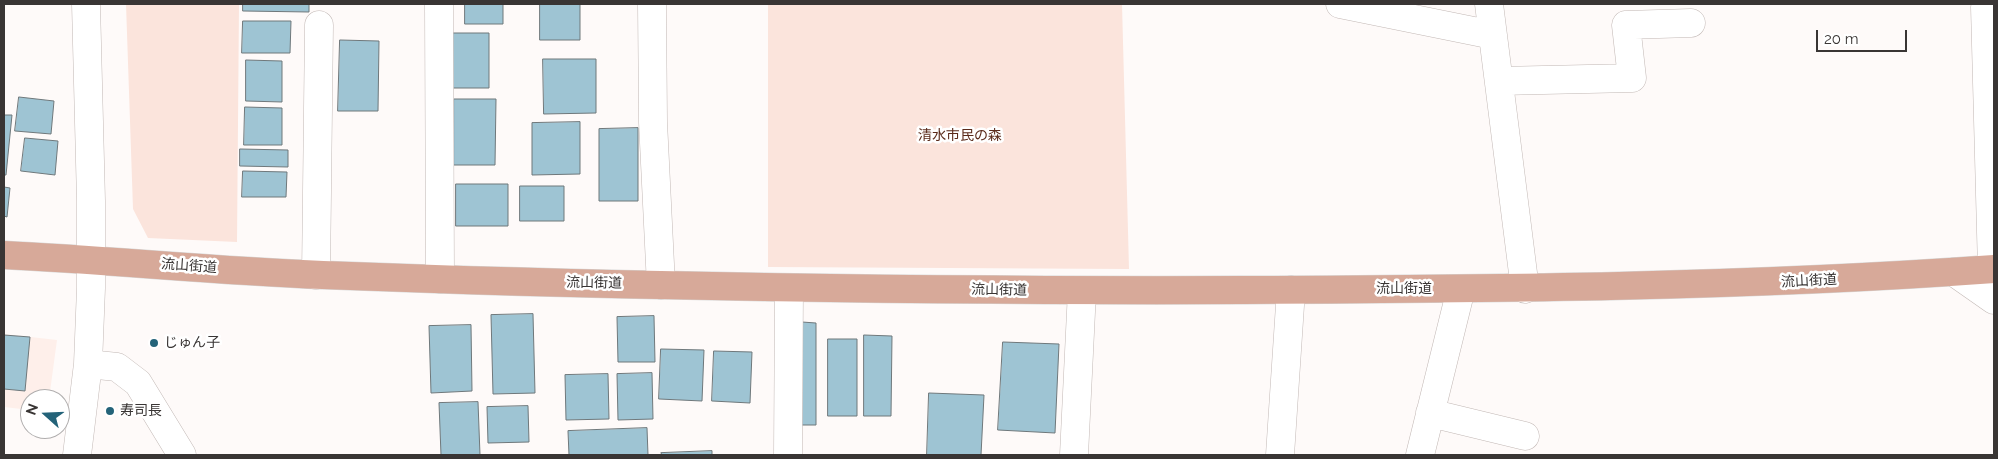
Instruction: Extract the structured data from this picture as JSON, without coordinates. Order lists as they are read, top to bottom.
{
  "streets": {
    "main road": ["流山街道"]
  },
  "parks": ["清水市民の森"],
  "places": ["じゅん子", "寿司長"],
  "scale_bar": "20 m",
  "north": "left"
}
